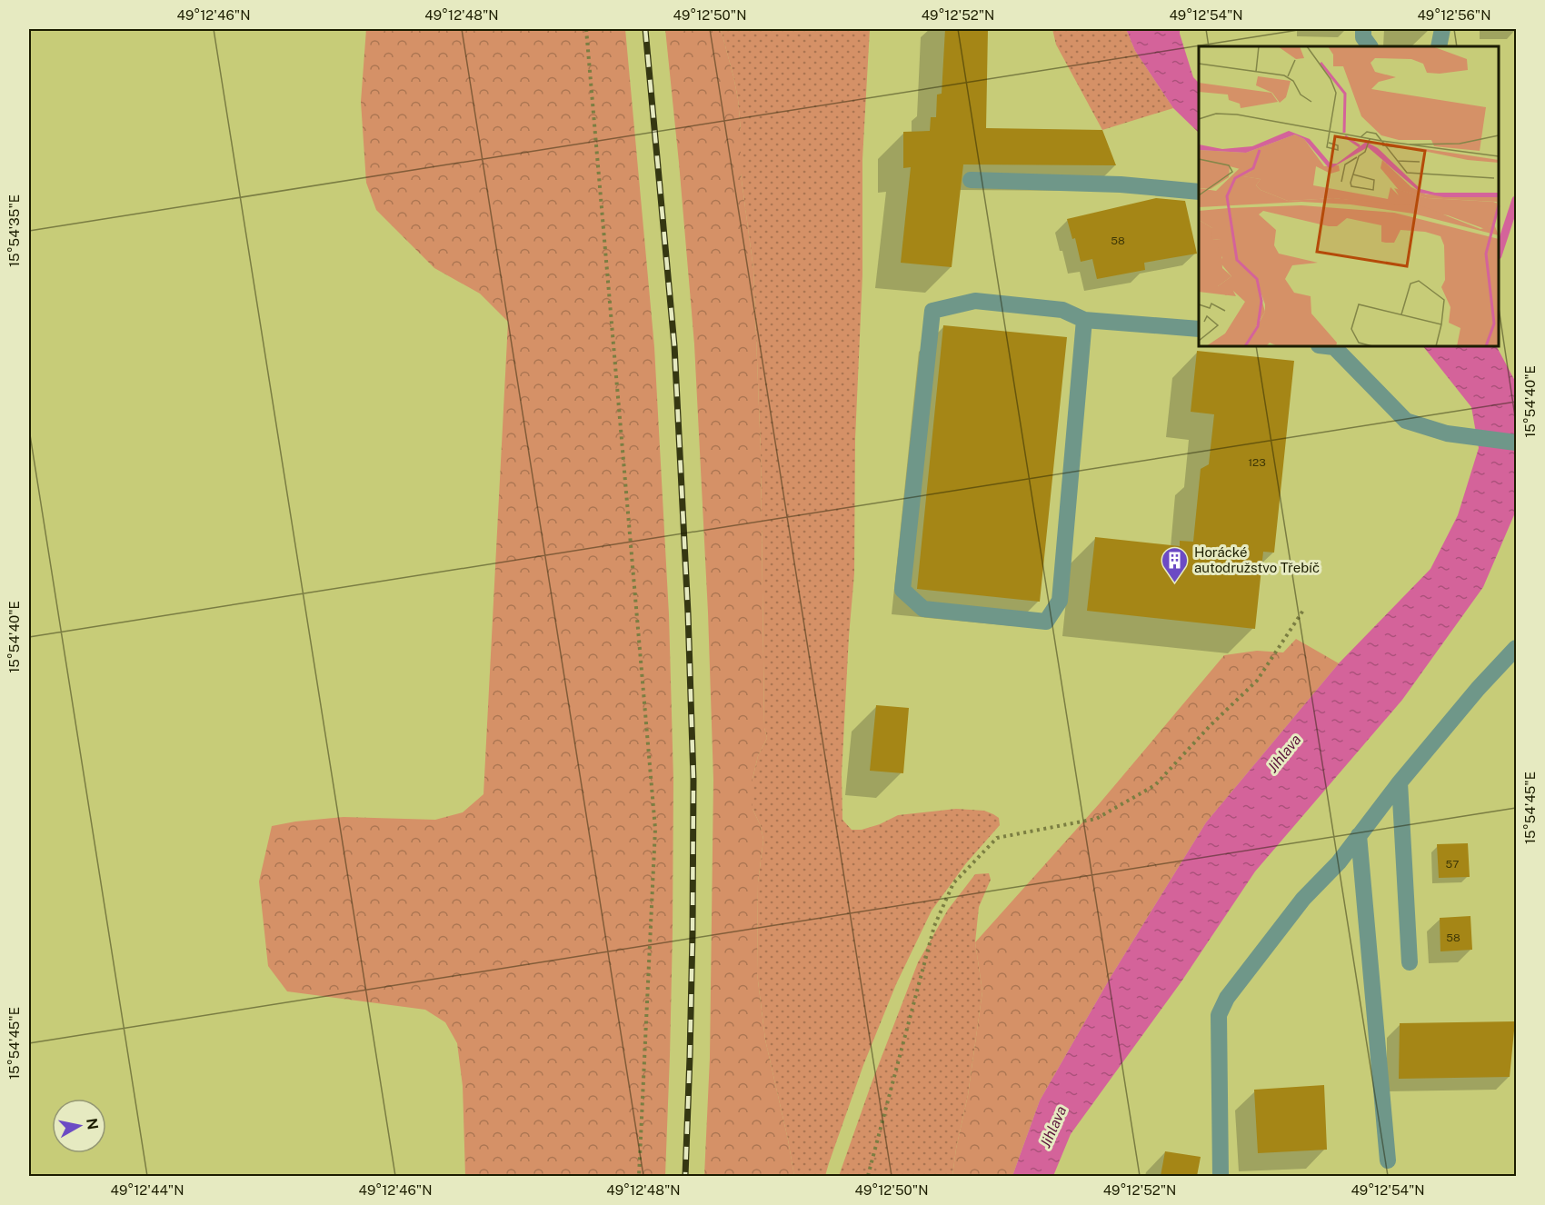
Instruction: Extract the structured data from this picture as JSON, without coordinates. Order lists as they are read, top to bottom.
{
  "water": ["Jihlava"],
  "places": {
    "building": ["Horácké autodružstvo Třebíč"]
  },
  "house_numbers": [
    "58",
    "123",
    "57",
    "58"
  ],
  "north": "right",
  "coordinates": [
    "49°12'46\"N",
    "49°12'48\"N",
    "49°12'50\"N",
    "49°12'52\"N",
    "49°12'54\"N",
    "49°12'56\"N",
    "15°54'35\"E",
    "15°54'40\"E",
    "15°54'45\"E",
    "49°12'44\"N"
  ]
}
